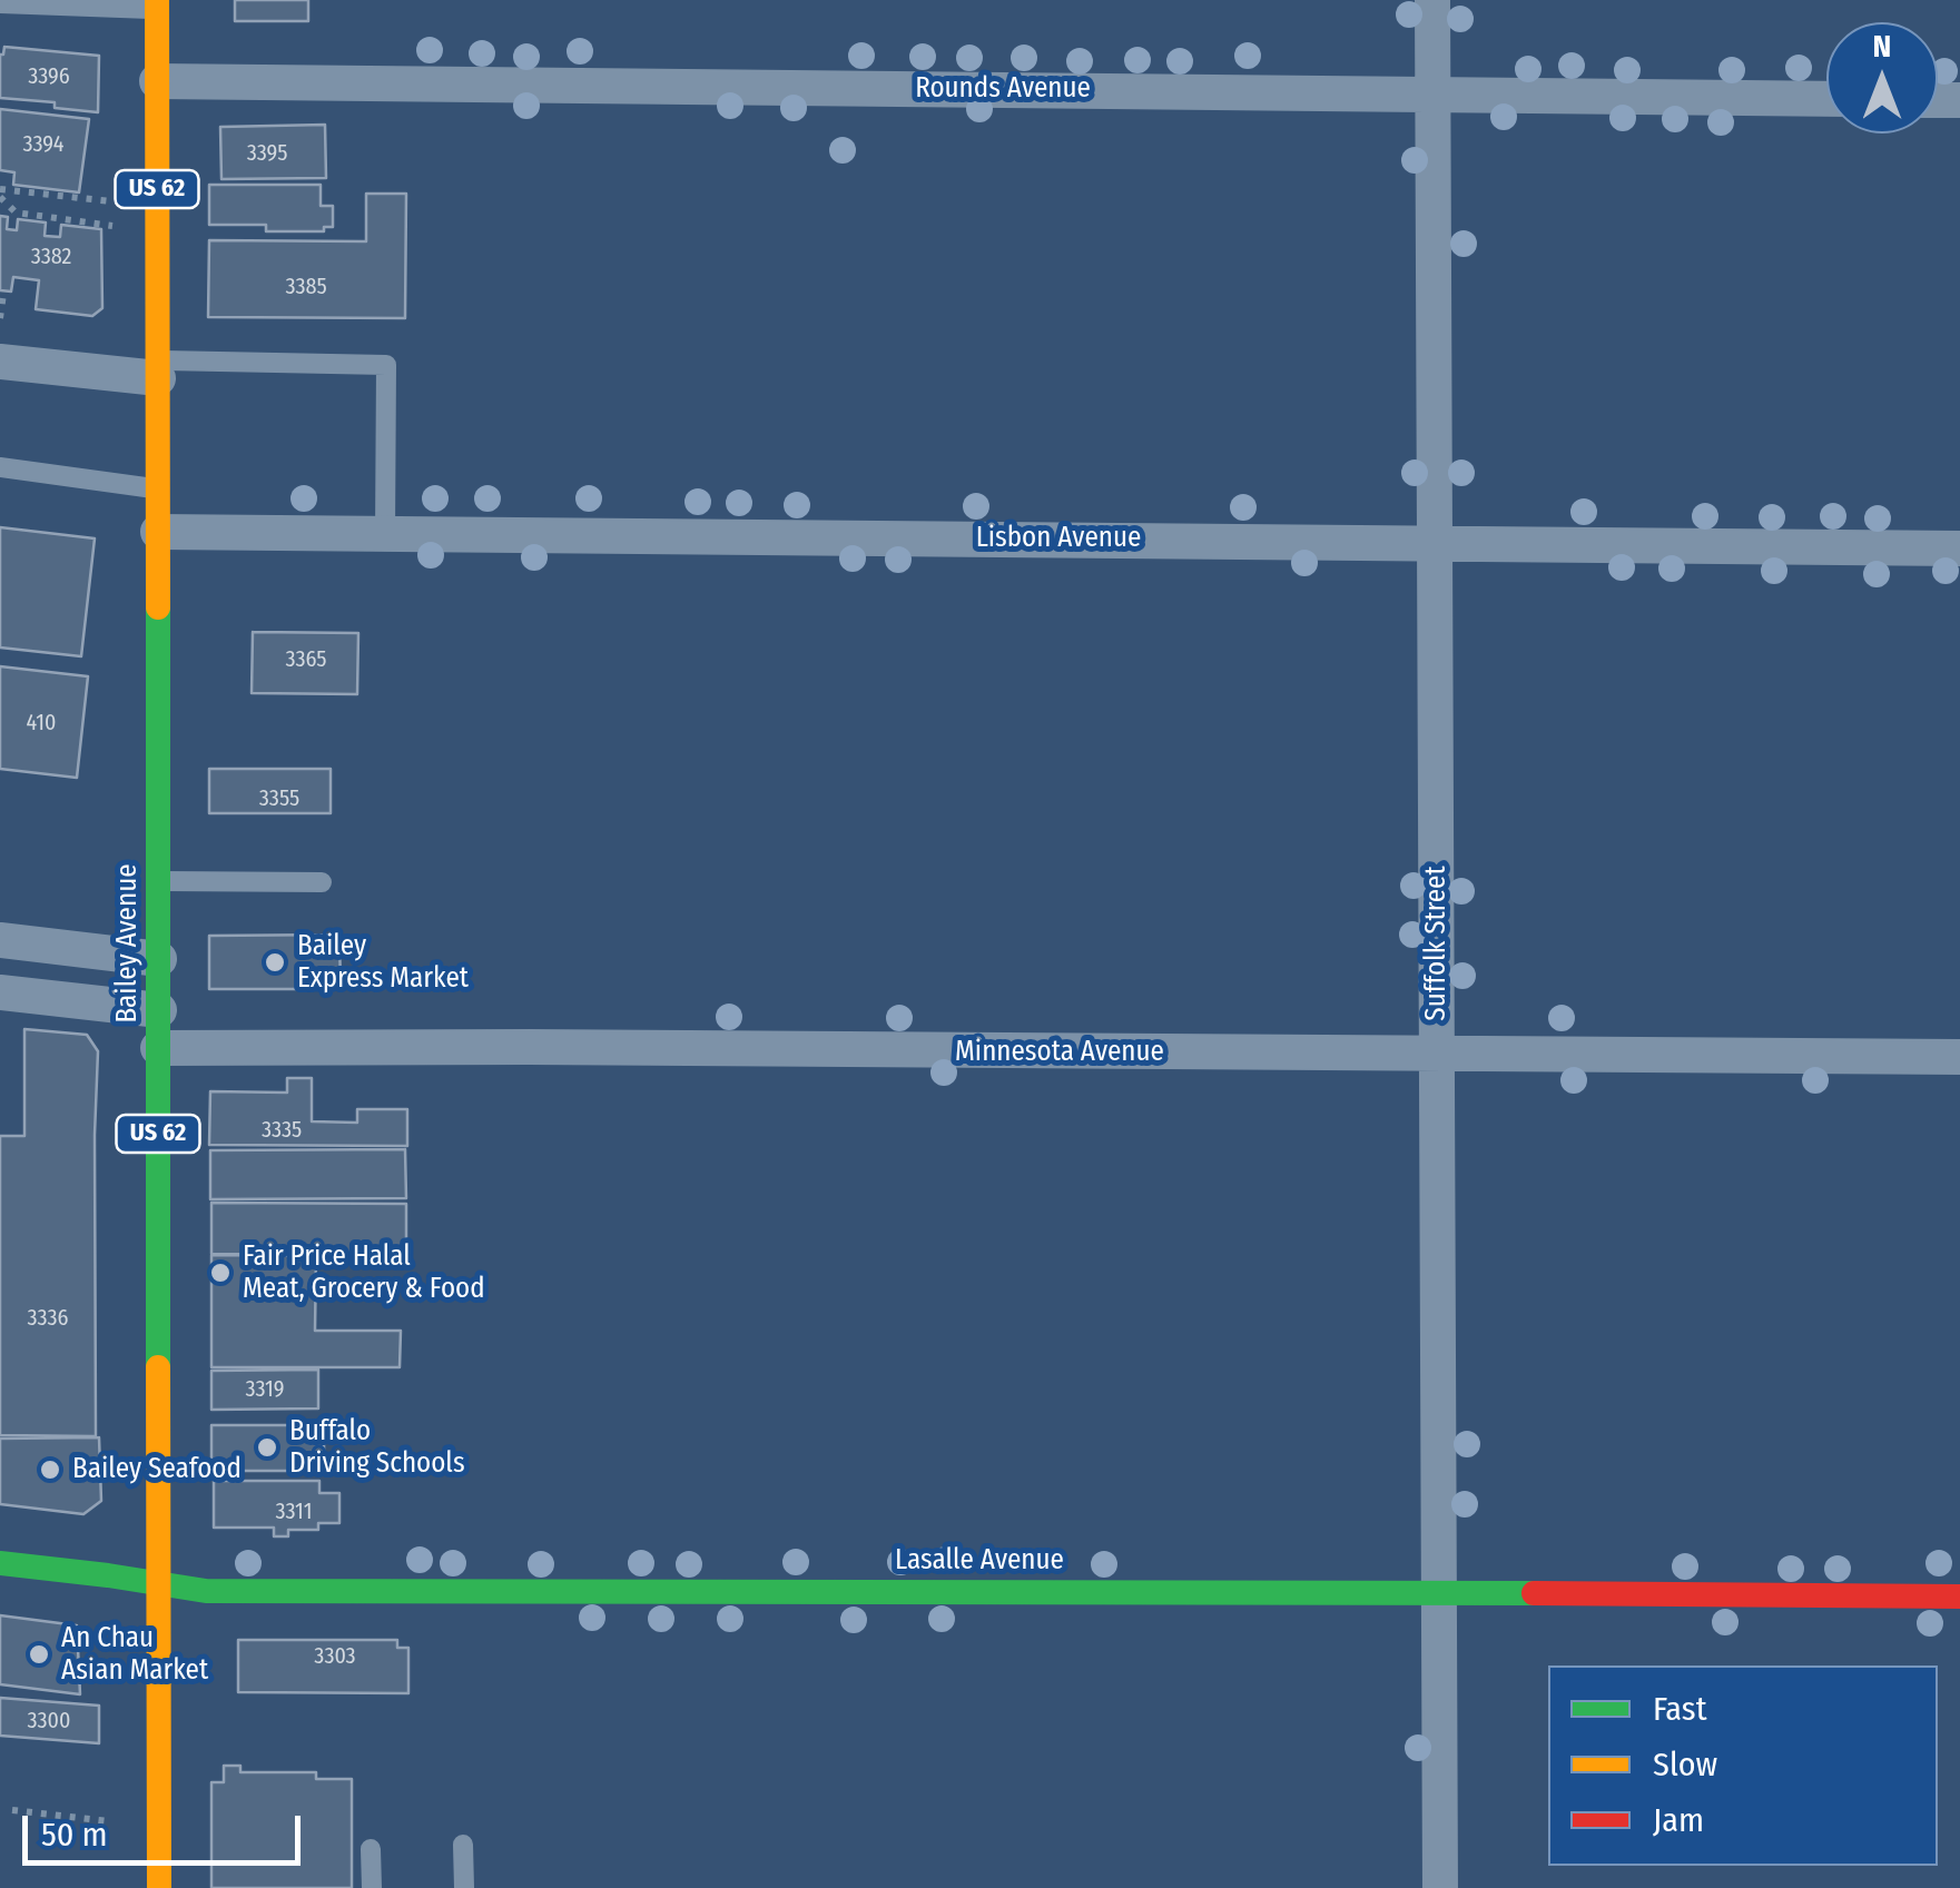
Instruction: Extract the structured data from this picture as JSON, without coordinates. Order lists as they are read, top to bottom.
{
  "streets": {
    "street": [
      "Rounds Avenue",
      "US 62",
      "Lisbon Avenue",
      "Bailey Avenue",
      "Suffolk Street",
      "Minnesota Avenue",
      "Lasalle Avenue"
    ]
  },
  "crossings": [
    ["Rounds Avenue", "Bailey Avenue"],
    ["Rounds Avenue", "Suffolk Street"],
    ["Lisbon Avenue", "Bailey Avenue"],
    ["Lisbon Avenue", "Suffolk Street"],
    ["Bailey Avenue", "Minnesota Avenue"],
    ["Bailey Avenue", "Lasalle Avenue"],
    ["Suffolk Street", "Minnesota Avenue"],
    ["Suffolk Street", "Lasalle Avenue"]
  ],
  "places": [
    "Bailey Express Market",
    "Fair Price Halal Meat, Grocery & Food",
    "Buffalo Driving Schools",
    "Bailey Seafood",
    "An Chau Asian Market"
  ],
  "house_numbers": [
    "3396",
    "3394",
    "3395",
    "3382",
    "3385",
    "3365",
    "410",
    "3355",
    "3335",
    "3336",
    "3319",
    "3311",
    "3303",
    "3300"
  ],
  "legend": ["Fast", "Slow", "Jam"],
  "scale_bar": "50 m",
  "north": "top"
}
